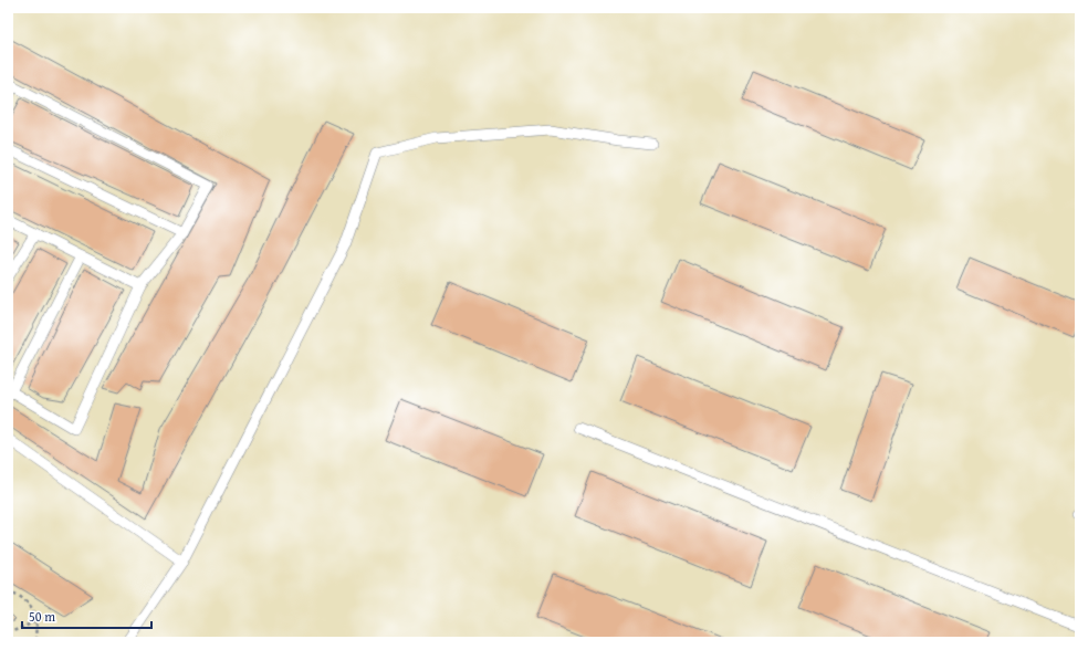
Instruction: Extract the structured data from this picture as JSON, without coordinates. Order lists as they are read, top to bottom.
{
  "scale_bar": "50 m"
}
